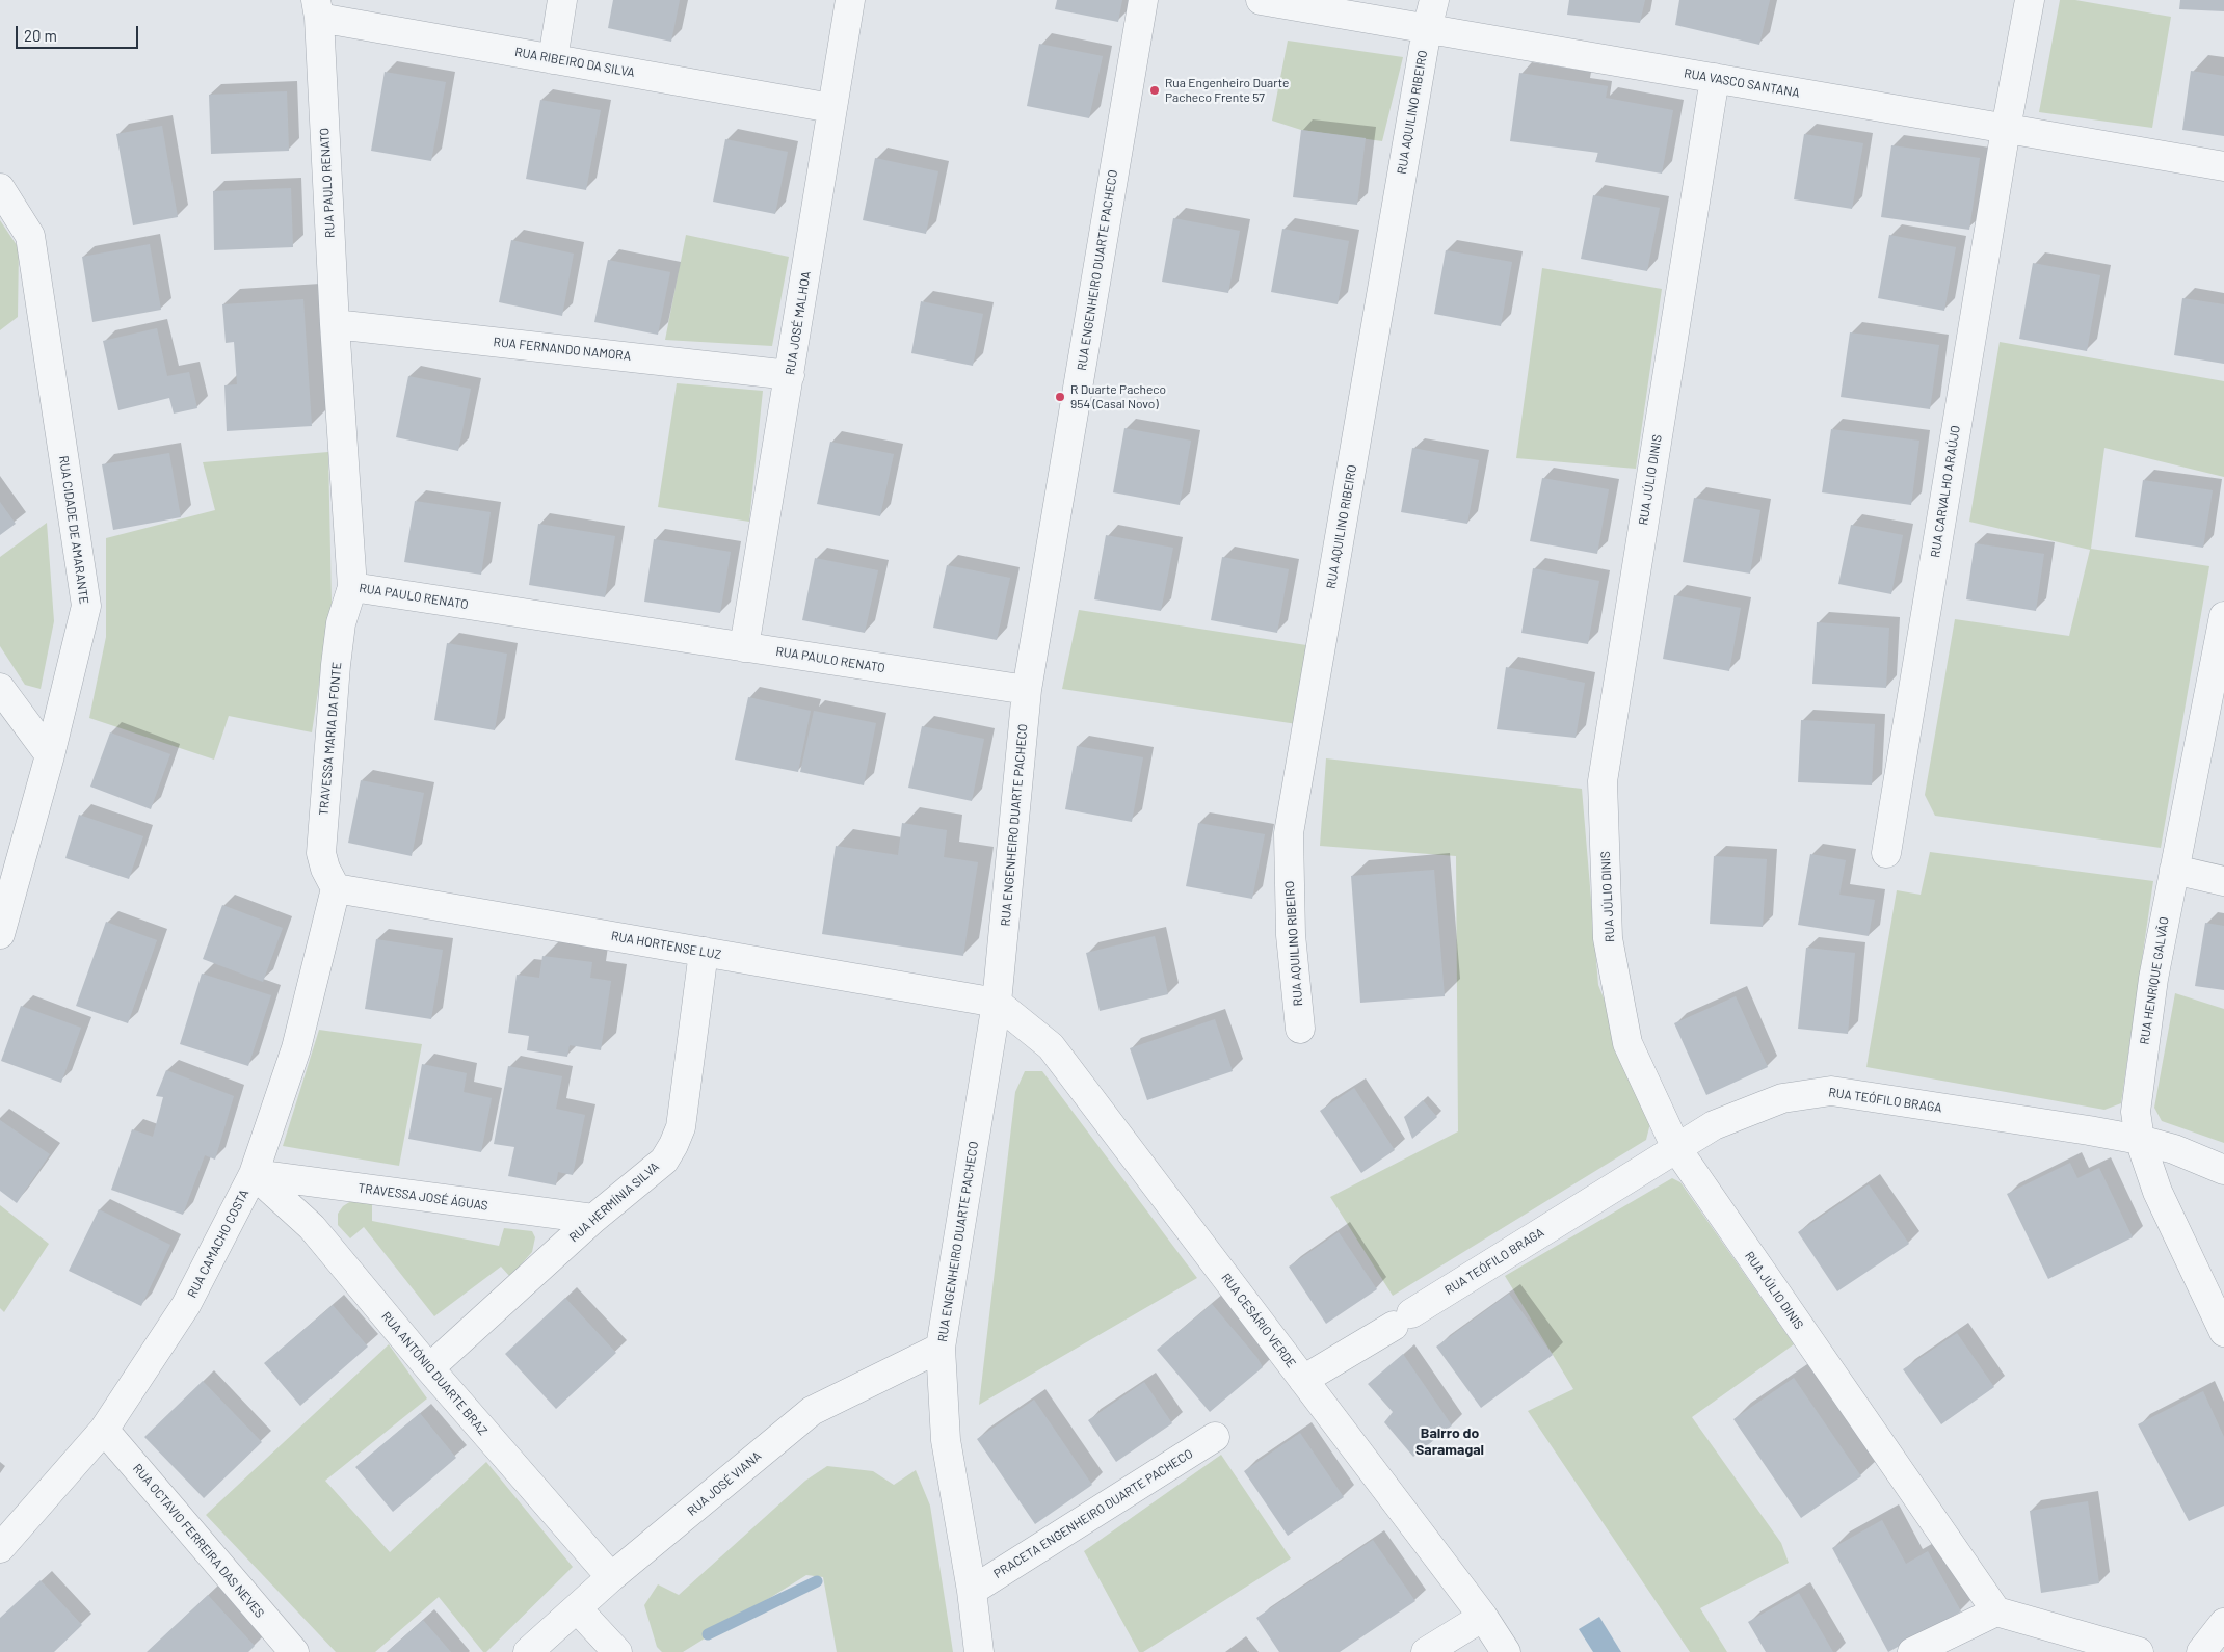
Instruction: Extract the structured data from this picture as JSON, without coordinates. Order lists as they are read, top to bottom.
{
  "streets": {
    "street": [
      "RUA RIBEIRO DA SILVA",
      "RUA VASCO SANTANA",
      "RUA AQUILINO RIBEIRO",
      "RUA PAULO RENATO",
      "RUA ENGENHEIRO DUARTE PACHECO",
      "RUA JOSÉ MALHOA",
      "RUA FERNANDO NAMORA",
      "RUA JÚLIO DINIS",
      "RUA CARVALHO ARAÚJO",
      "RUA CIDADE DE AMARANTE",
      "TRAVESSA MARIA DA FONTE",
      "RUA HORTENSE LUZ",
      "RUA HENRIQUE GALVÃO",
      "RUA TEÓFILO BRAGA",
      "TRAVESSA JOSÉ ÁGUAS",
      "RUA HERMÍNIA SILVA",
      "RUA CAMACHO COSTA",
      "RUA CESÁRIO VERDE",
      "RUA ANTÓNIO DUARTE BRAZ",
      "RUA JOSÉ VIANA",
      "PRACETA ENGENHEIRO DUARTE PACHECO",
      "RUA OCTAVIO FERREIRA DAS NEVES"
    ]
  },
  "crossings": [
    ["RUA RIBEIRO DA SILVA", "RUA PAULO RENATO"],
    ["RUA RIBEIRO DA SILVA", "RUA JOSÉ MALHOA"],
    ["RUA VASCO SANTANA", "RUA AQUILINO RIBEIRO"],
    ["RUA VASCO SANTANA", "RUA JÚLIO DINIS"],
    ["RUA VASCO SANTANA", "RUA CARVALHO ARAÚJO"],
    ["RUA PAULO RENATO", "RUA ENGENHEIRO DUARTE PACHECO"],
    ["RUA PAULO RENATO", "RUA JOSÉ MALHOA"],
    ["RUA PAULO RENATO", "RUA FERNANDO NAMORA"],
    ["RUA PAULO RENATO", "TRAVESSA MARIA DA FONTE"],
    ["RUA ENGENHEIRO DUARTE PACHECO", "RUA HORTENSE LUZ"],
    ["RUA ENGENHEIRO DUARTE PACHECO", "RUA CESÁRIO VERDE"],
    ["RUA ENGENHEIRO DUARTE PACHECO", "RUA JOSÉ VIANA"],
    ["RUA ENGENHEIRO DUARTE PACHECO", "PRACETA ENGENHEIRO DUARTE PACHECO"],
    ["RUA JOSÉ MALHOA", "RUA FERNANDO NAMORA"],
    ["RUA JÚLIO DINIS", "RUA TEÓFILO BRAGA"],
    ["TRAVESSA MARIA DA FONTE", "RUA HORTENSE LUZ"],
    ["TRAVESSA MARIA DA FONTE", "RUA CAMACHO COSTA"],
    ["RUA HORTENSE LUZ", "RUA HERMÍNIA SILVA"],
    ["RUA HORTENSE LUZ", "RUA CAMACHO COSTA"],
    ["RUA HORTENSE LUZ", "RUA CESÁRIO VERDE"],
    ["RUA HENRIQUE GALVÃO", "RUA TEÓFILO BRAGA"],
    ["RUA TEÓFILO BRAGA", "RUA CESÁRIO VERDE"],
    ["TRAVESSA JOSÉ ÁGUAS", "RUA HERMÍNIA SILVA"],
    ["TRAVESSA JOSÉ ÁGUAS", "RUA CAMACHO COSTA"],
    ["TRAVESSA JOSÉ ÁGUAS", "RUA ANTÓNIO DUARTE BRAZ"],
    ["RUA HERMÍNIA SILVA", "RUA ANTÓNIO DUARTE BRAZ"],
    ["RUA CAMACHO COSTA", "RUA ANTÓNIO DUARTE BRAZ"],
    ["RUA CAMACHO COSTA", "RUA OCTAVIO FERREIRA DAS NEVES"],
    ["RUA ANTÓNIO DUARTE BRAZ", "RUA JOSÉ VIANA"]
  ],
  "districts": ["Bairro do Saramagal"],
  "places": ["Rua Engenheiro Duarte Pacheco Frente 57", "R Duarte Pacheco 954 (Casal Novo)"],
  "scale_bar": "20 m"
}
